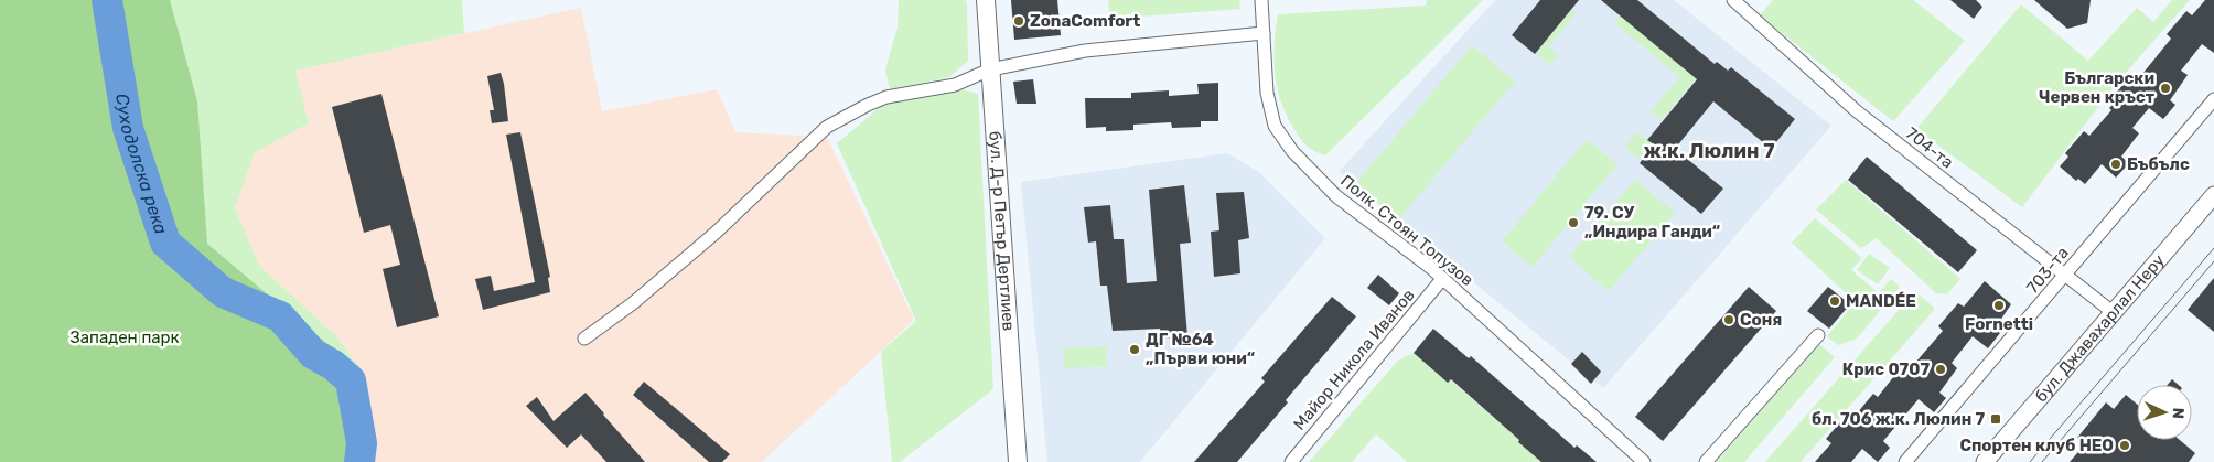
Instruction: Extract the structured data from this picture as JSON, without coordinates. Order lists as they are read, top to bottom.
{
  "streets": {
    "main road": ["бул. Д-р Петър Дертлиев"],
    "street": [
      "704-та",
      "Полк. Стоян Топузов",
      "703-та",
      "бул. Джавахарлал Неру",
      "Майор Никола Иванов"
    ]
  },
  "crossings": [
    ["704-та", "703-та"],
    ["704-та", "бул. Джавахарлал Неру"],
    ["Полк. Стоян Топузов", "Майор Никола Иванов"]
  ],
  "districts": ["ж.к. Люлин 7"],
  "water": ["Суходолска река"],
  "parks": ["Западен парк"],
  "places": {
    "other": [
      "ZonaComfort",
      "Български Червен кръст",
      "Бъбълс",
      "79. СУ „Индира Ганди“",
      "MANDÉE",
      "Fornetti",
      "Соня",
      "ДГ №64 „Първи юни“",
      "Крис 0707",
      "Спортен клуб НЕО"
    ],
    "transit": ["бл. 706 ж.к. Люлин 7"]
  },
  "north": "right"
}
